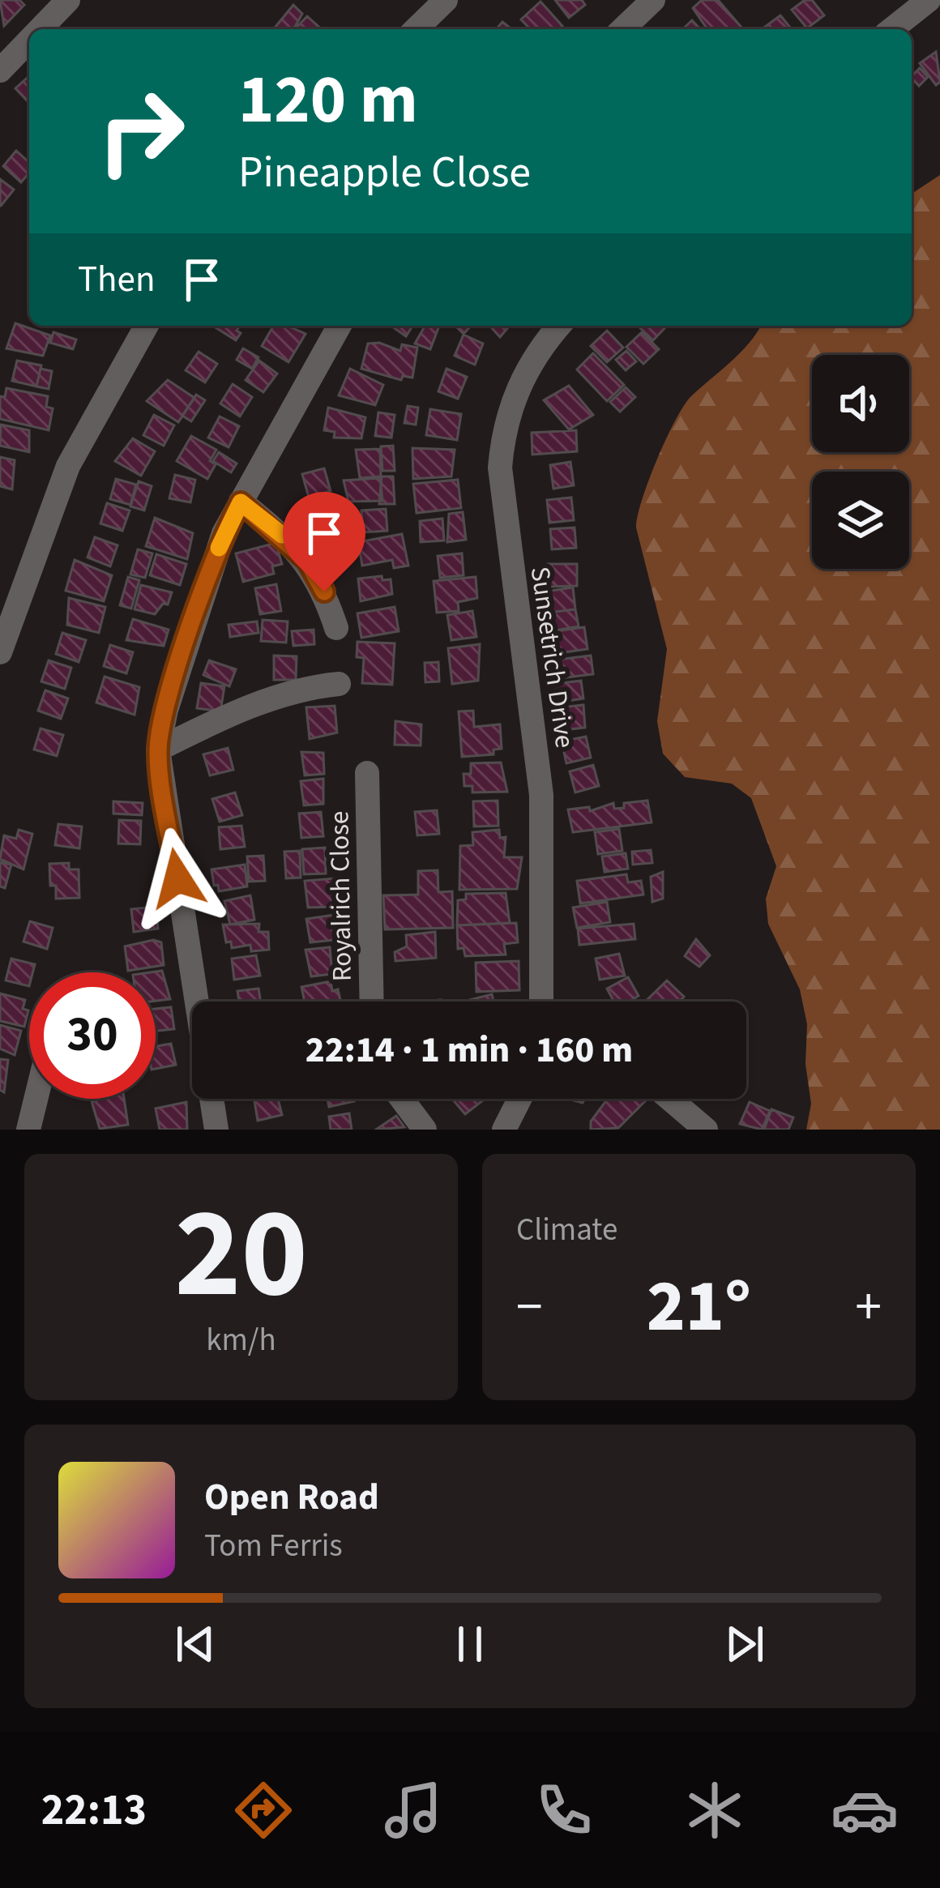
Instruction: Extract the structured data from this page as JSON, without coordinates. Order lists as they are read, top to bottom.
{
  "streets": {
    "street": ["Sunsetrich Drive", "Royalrich Close"]
  },
  "page": {
    "turn": ["120 m", "Pineapple Close"],
    "then": "Then",
    "limit": "30",
    "trip": "22:14 · 1 min · 160 m",
    "tile": [
      ["20", "km/h"],
      "Climate"
    ],
    "heat": ["−", "21°", "+"],
    "song": ["Open Road", "Tom Ferris"],
    "tabs": "22:13"
  }
}
